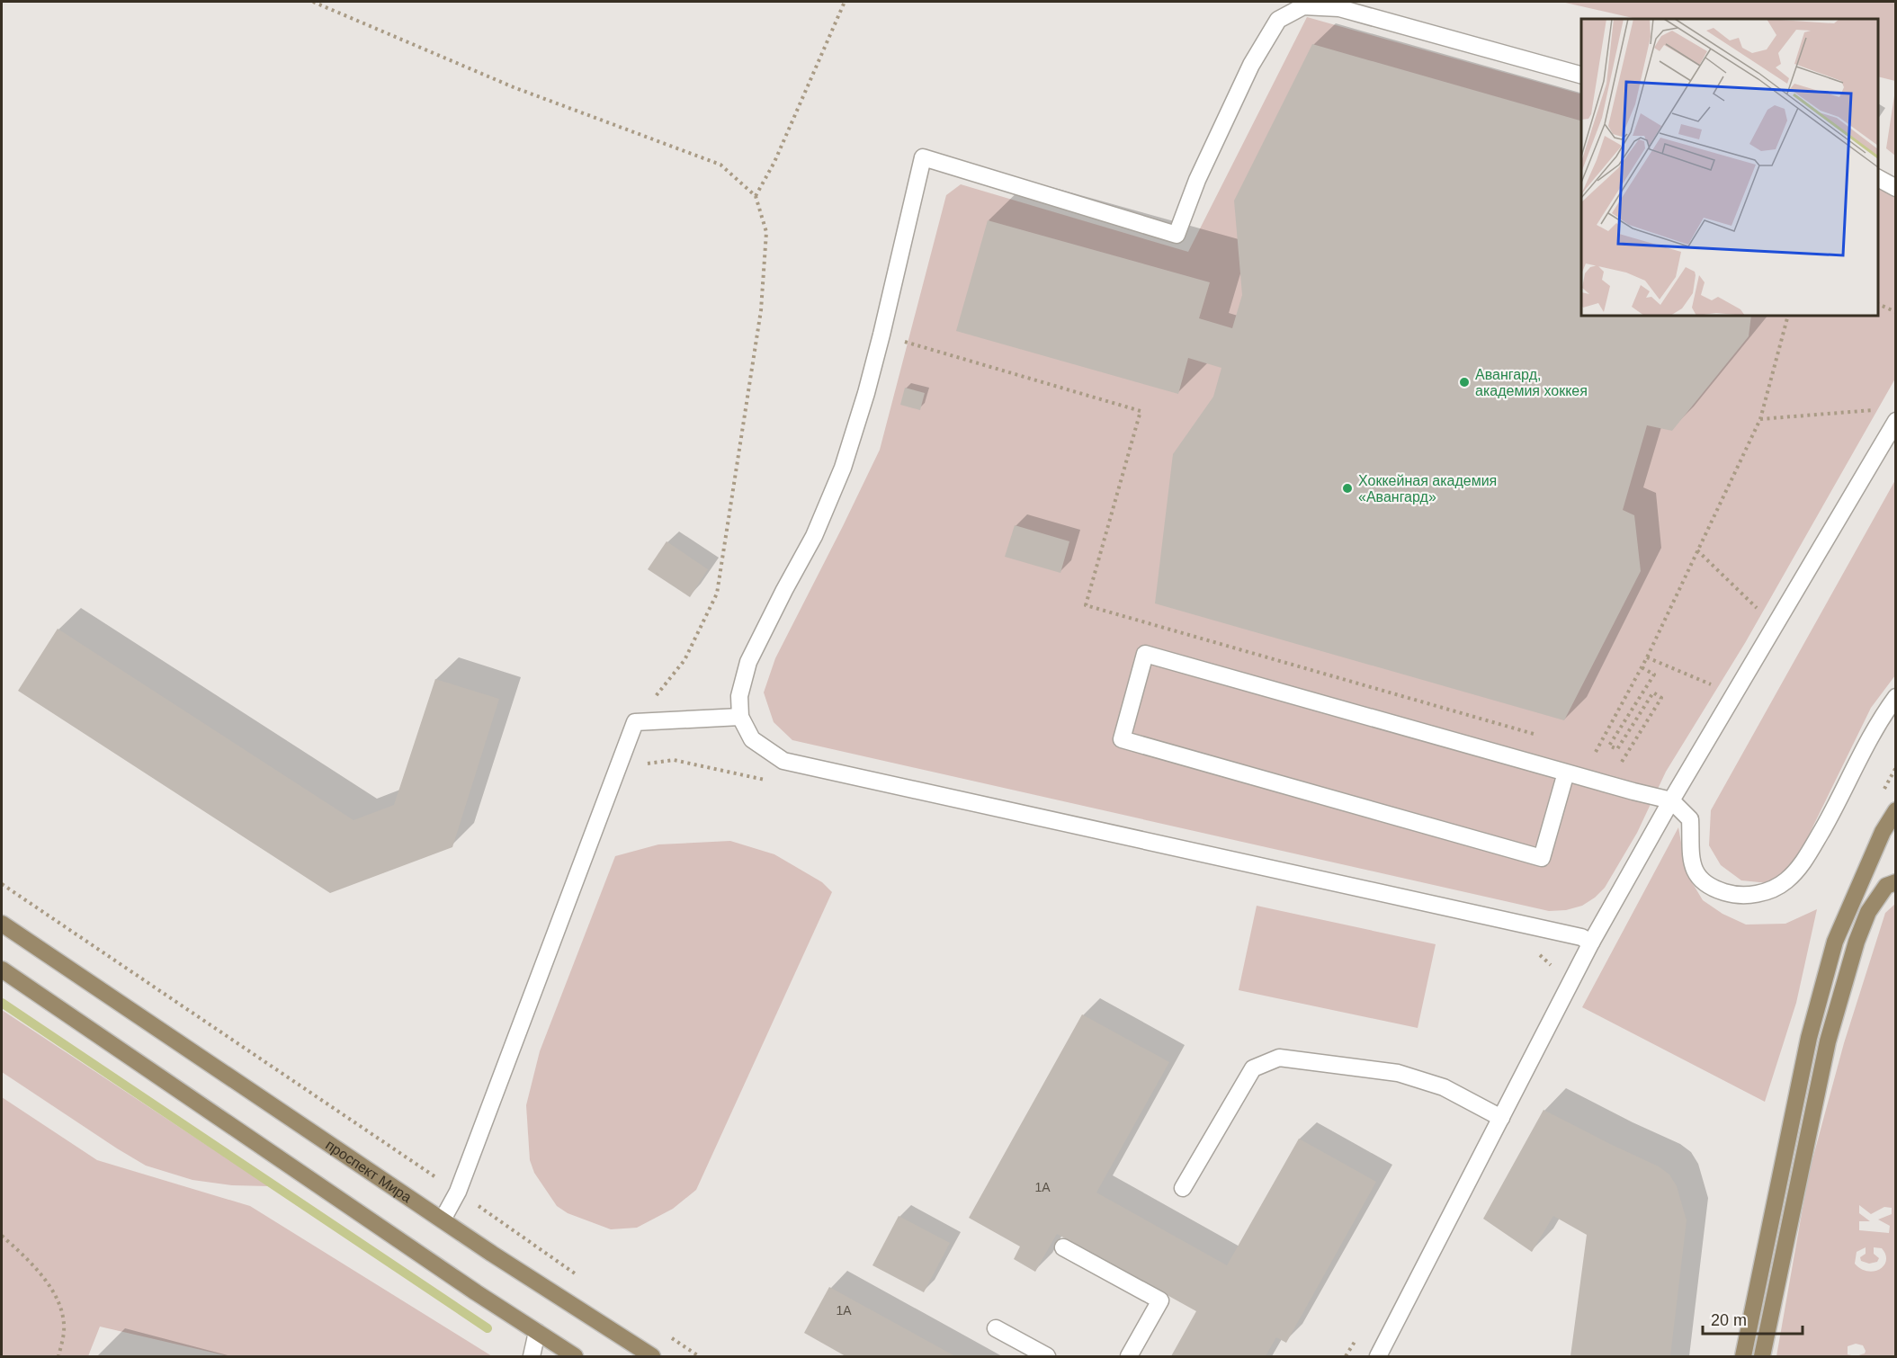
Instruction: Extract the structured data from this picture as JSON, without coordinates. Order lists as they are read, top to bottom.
{
  "streets": {
    "main road": ["проспект Мира"]
  },
  "places": ["Авангард, академия хоккея", "Хоккейная академия «Авангард»"],
  "house_numbers": ["1А", "1А"],
  "scale_bar": "20 m"
}
